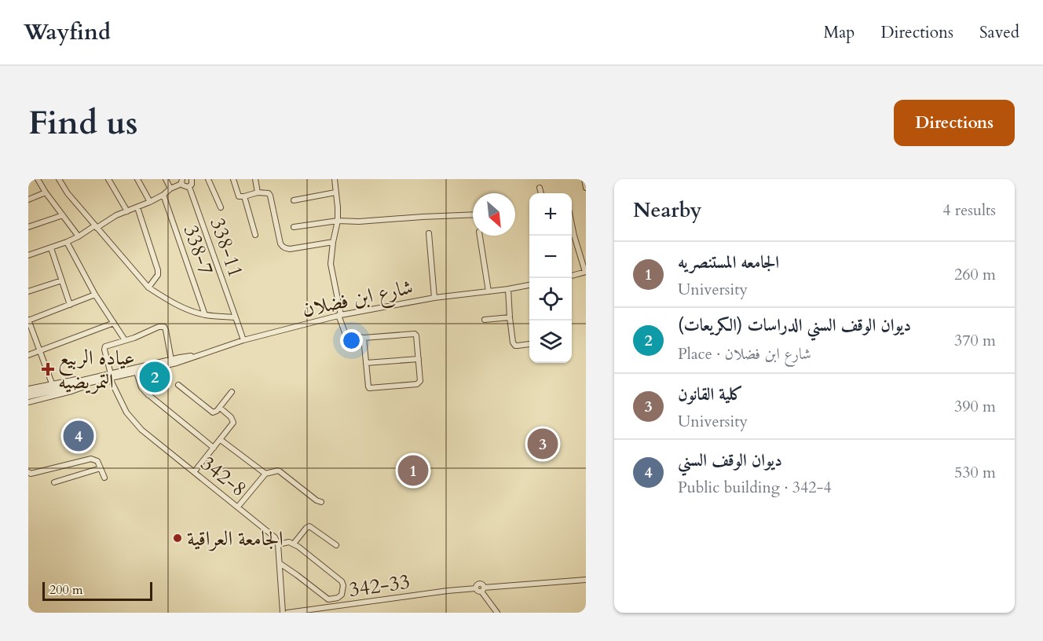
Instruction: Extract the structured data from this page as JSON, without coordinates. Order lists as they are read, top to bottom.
{
  "streets": {
    "street": [
      "338-11",
      "338-7",
      "شارع ابن فضلان",
      "342-8",
      "342-33"
    ]
  },
  "crossings": [
    ["338-11", "شارع ابن فضلان"],
    ["شارع ابن فضلان", "342-8"]
  ],
  "places": {
    "health": ["عياده الربيع التمريضيه"],
    "other": ["الجامعة العراقية"]
  },
  "scale_bar": "200 m",
  "north": "bottom right",
  "page": {
    "header": "Wayfind",
    "nav": ["Map", "Directions", "Saved"],
    "buttons": "Directions",
    "title": "Find us",
    "heading": ["Nearby", "4 results"],
    "map_buttons": ["+", "−"],
    "list": [
      {
        "mark": "1",
        "name": "الجامعه المستنصريه",
        "note": "University",
        "value": "260 m"
      },
      {
        "mark": "2",
        "name": "ديوان الوقف السني الدراسات (الكريعات)",
        "note": "Place · شارع ابن فضلان",
        "value": "370 m"
      },
      {
        "mark": "3",
        "name": "كلية القانون",
        "note": "University",
        "value": "390 m"
      },
      {
        "mark": "4",
        "name": "ديوان الوقف السني",
        "note": "Public building · 342-4",
        "value": "530 m"
      }
    ],
    "pins": [
      "2",
      "4",
      "3",
      "1"
    ],
    "scale": "200 m"
  }
}
